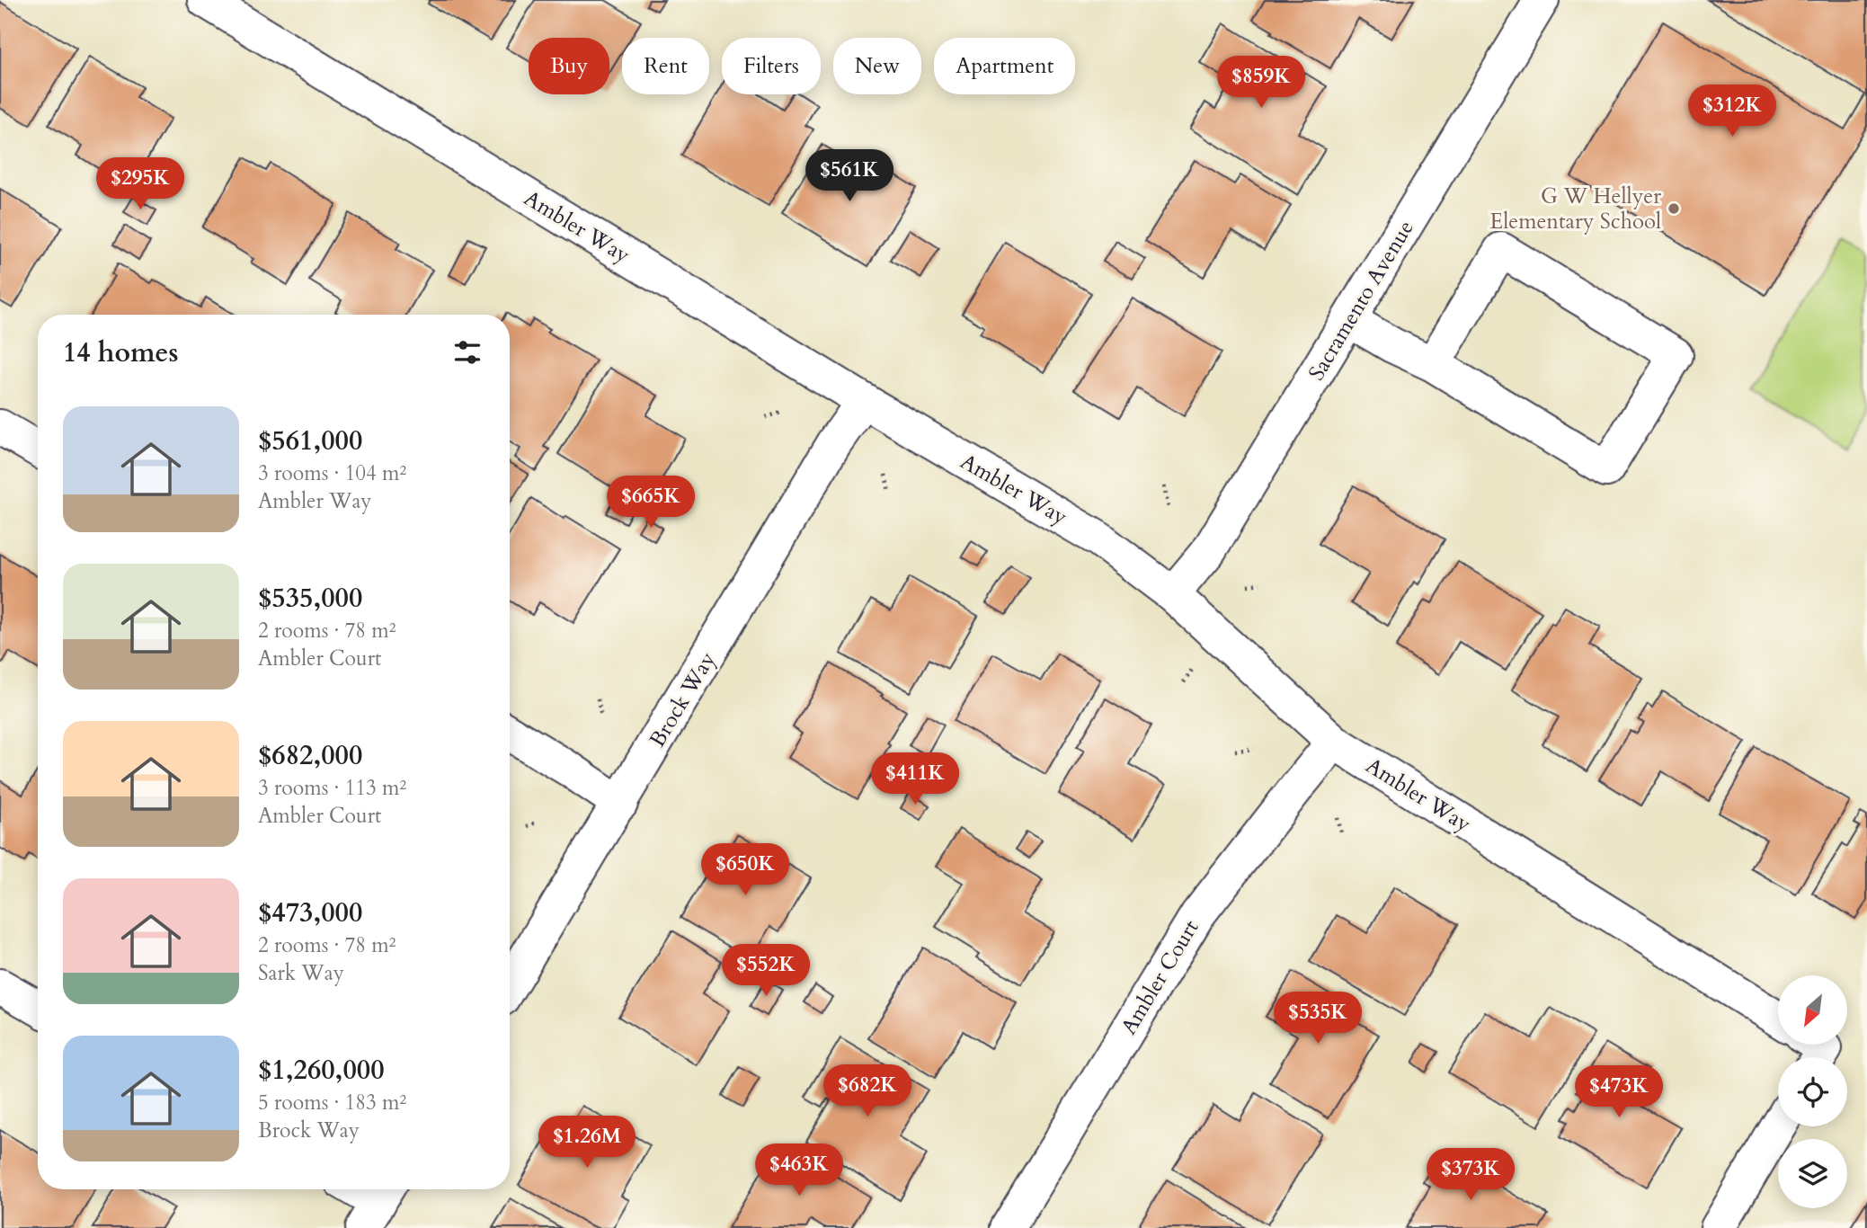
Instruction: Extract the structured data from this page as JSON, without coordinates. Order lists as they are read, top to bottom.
{
  "streets": {
    "street": [
      "Ambler Way",
      "Sacramento Avenue",
      "Brock Way",
      "Ambler Court"
    ]
  },
  "crossings": [
    ["Ambler Way", "Sacramento Avenue"],
    ["Ambler Way", "Brock Way"],
    ["Ambler Way", "Ambler Court"]
  ],
  "places": ["G W Hellyer Elementary School"],
  "north": "bottom left",
  "page": {
    "chip": [
      "Buy",
      "Rent",
      "Filters",
      "New",
      "Apartment"
    ],
    "price": [
      "$859K",
      "$312K",
      "$561K",
      "$295K",
      "$665K",
      "$411K",
      "$650K",
      "$552K",
      "$535K",
      "$682K",
      "$473K",
      "$1.26M",
      "$463K",
      "$373K"
    ],
    "heading": "14 homes",
    "list": [
      {
        "name": "$561,000",
        "note": "3 rooms · 104 m² · Ambler Way"
      },
      {
        "name": "$535,000",
        "note": "2 rooms · 78 m² · Ambler Court"
      },
      {
        "name": "$682,000",
        "note": "3 rooms · 113 m² · Ambler Court"
      },
      {
        "name": "$473,000",
        "note": "2 rooms · 78 m² · Sark Way"
      },
      {
        "name": "$1,260,000",
        "note": "5 rooms · 183 m² · Brock Way"
      }
    ]
  }
}
